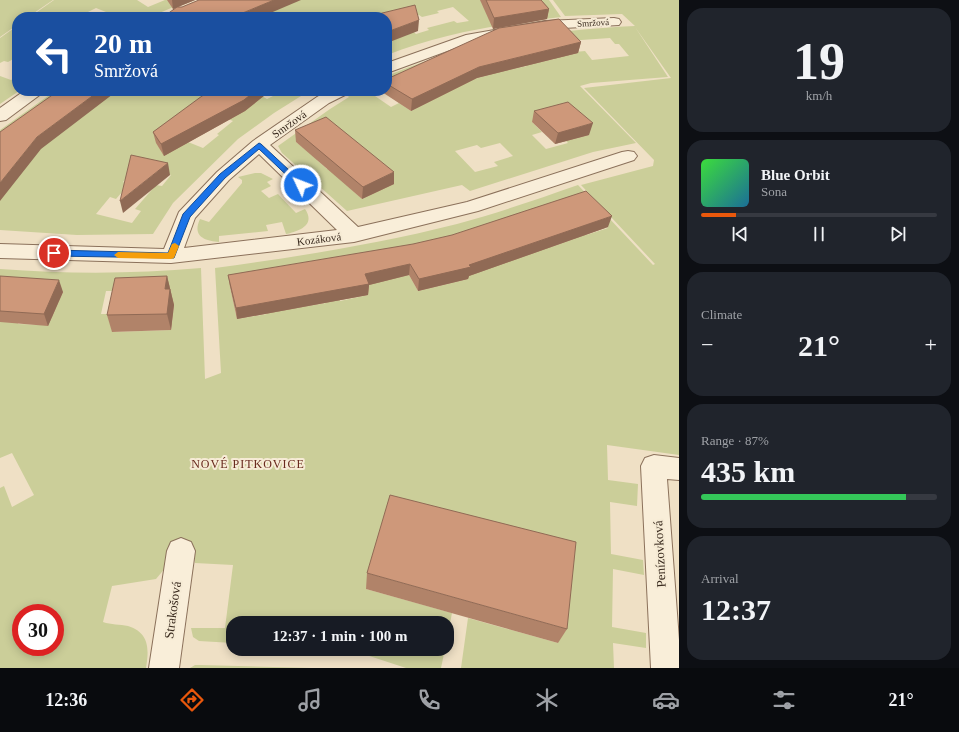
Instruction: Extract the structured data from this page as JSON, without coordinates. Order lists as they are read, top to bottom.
{
  "streets": {
    "street": [
      "Smržová",
      "Kozáková",
      "Penízovková",
      "Strakošová"
    ]
  },
  "crossings": [
    ["Smržová", "Kozáková"]
  ],
  "districts": ["NOVÉ PITKOVICE"],
  "page": {
    "tile": [
      ["19", "km/h"],
      "Climate",
      ["Range · 87%", "435 km"],
      ["Arrival", "12:37"]
    ],
    "turn": ["20 m", "Smržová"],
    "song": ["Blue Orbit", "Sona"],
    "heat": ["−", "21°", "+"],
    "limit": "30",
    "trip": "12:37 · 1 min · 100 m",
    "tabs": ["12:36", "21°"]
  }
}
